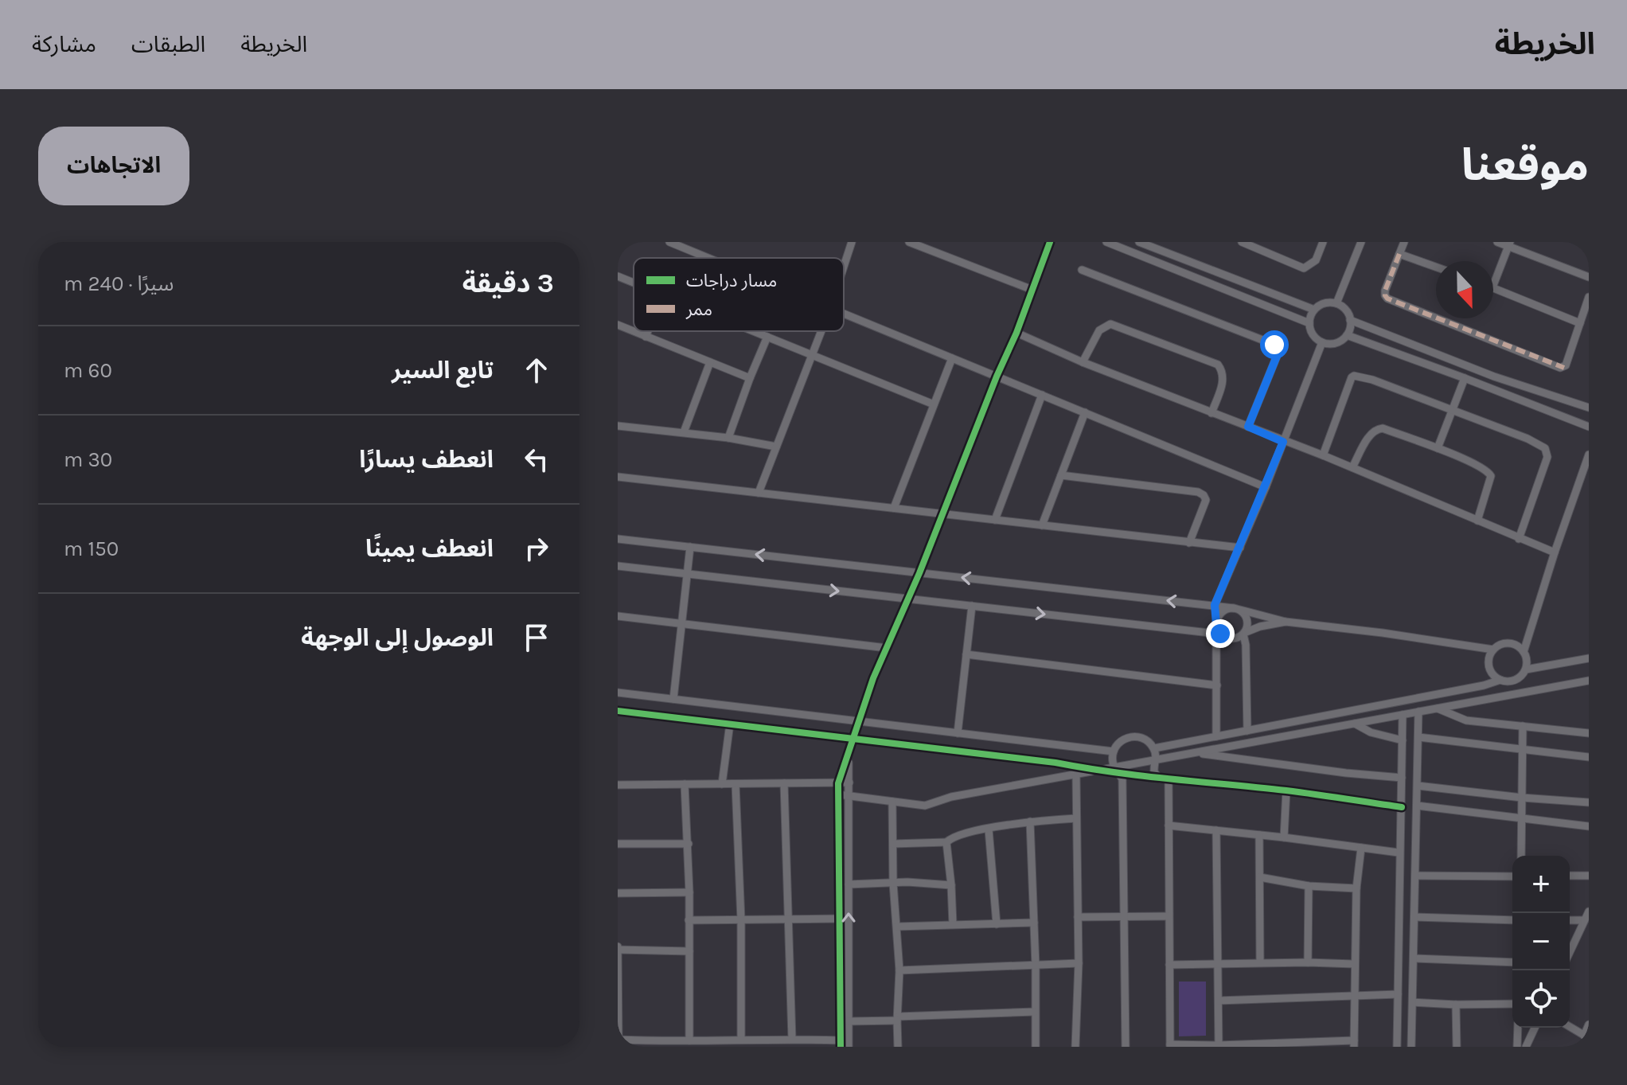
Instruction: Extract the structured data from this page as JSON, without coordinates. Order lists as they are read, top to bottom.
{
  "legend": ["مسار دراجات", "ممر"],
  "north": "bottom",
  "page": {
    "header": "الخريطة",
    "nav": ["الخريطة", "الطبقات", "مشاركة"],
    "title": "موقعنا",
    "buttons": "الاتجاهات",
    "heading": ["3 دقيقة", "سيرًا · 240 m"],
    "list": [
      ["تابع السير", "60 m"],
      ["انعطف يسارًا", "30 m"],
      ["انعطف يمينًا", "150 m"],
      "الوصول إلى الوجهة"
    ],
    "map_buttons": ["+", "−"]
  }
}
